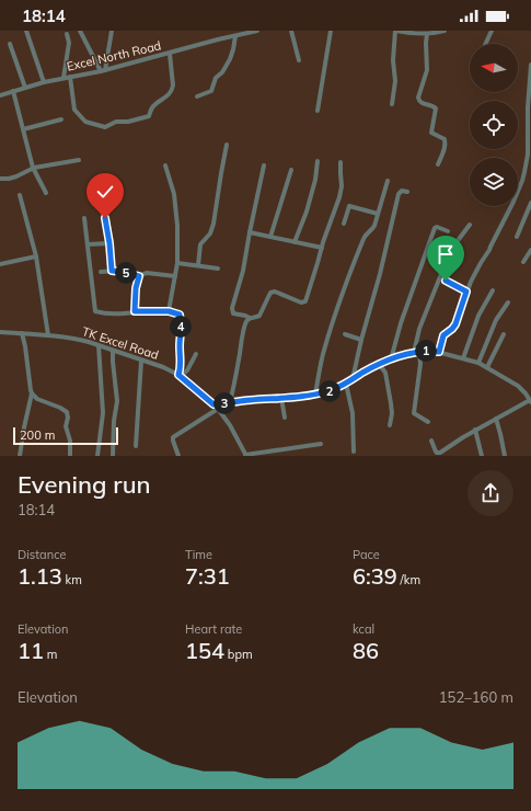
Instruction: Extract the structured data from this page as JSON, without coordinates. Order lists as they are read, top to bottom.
{
  "streets": {
    "street": ["Excel North Road", "TK Excel Road"]
  },
  "scale_bar": "200 m",
  "north": "left",
  "page": {
    "status": "18:14",
    "pins": [
      "5",
      "4",
      "1",
      "2",
      "3"
    ],
    "scale": "200 m",
    "heading": ["Evening run", "18:14"],
    "stats": [
      ["Distance", "1.13 km"],
      ["Time", "7:31"],
      ["Pace", "6:39 /km"],
      ["Elevation", "11 m"],
      ["Heart rate", "154 bpm"],
      ["kcal", "86"]
    ],
    "chart": ["Elevation", "152–160 m"]
  }
}
